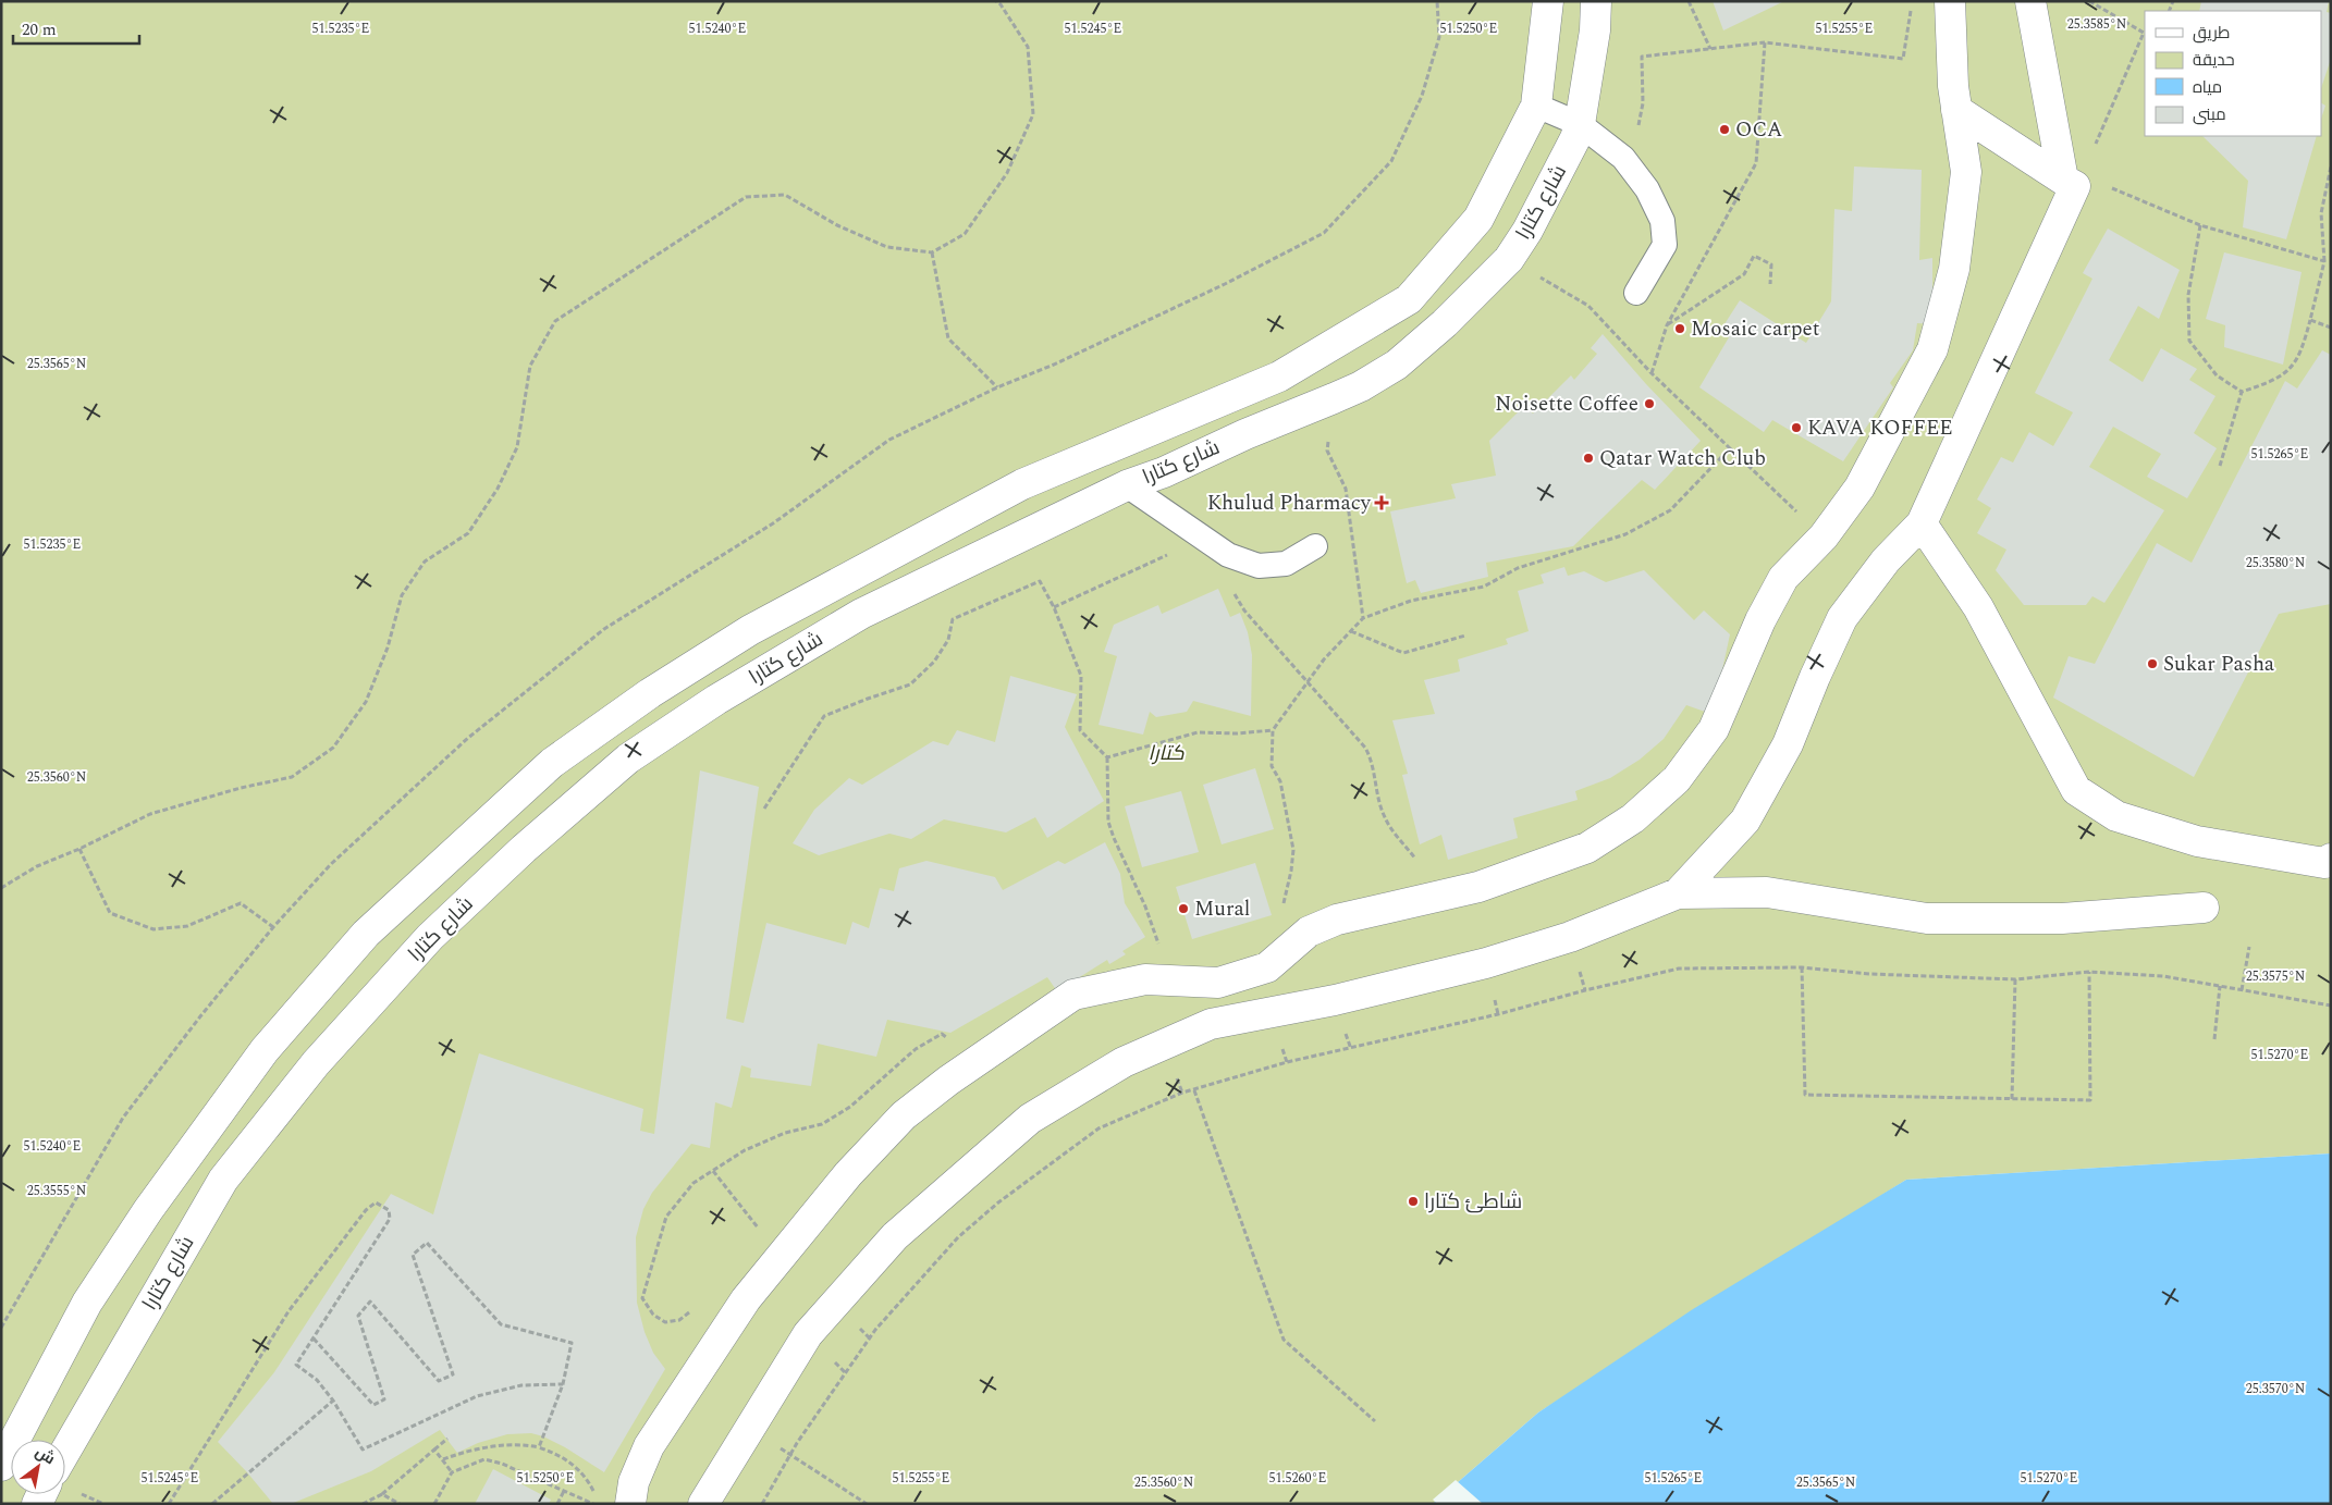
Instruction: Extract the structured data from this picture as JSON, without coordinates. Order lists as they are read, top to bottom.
{
  "streets": {
    "street": ["شارع كتارا"]
  },
  "parks": ["كتارا"],
  "places": {
    "other": [
      "OCA",
      "Mosaic carpet",
      "Noisette Coffee",
      "KAVA KOFFEE",
      "Qatar Watch Club",
      "Sukar Pasha",
      "Mural",
      "شاطئ كتارا"
    ],
    "health": ["Khulud Pharmacy"]
  },
  "legend": [
    "طريق",
    "حديقة",
    "مياه",
    "مبنى"
  ],
  "scale_bar": "20 m",
  "north": "top right",
  "coordinates": [
    "25.3585°N",
    "51.5235°E",
    "51.5240°E",
    "51.5245°E",
    "51.5250°E",
    "51.5255°E",
    "25.3565°N",
    "51.5265°E",
    "25.3580°N",
    "25.3560°N",
    "25.3575°N",
    "51.5270°E",
    "25.3555°N",
    "25.3570°N",
    "51.5260°E"
  ]
}
